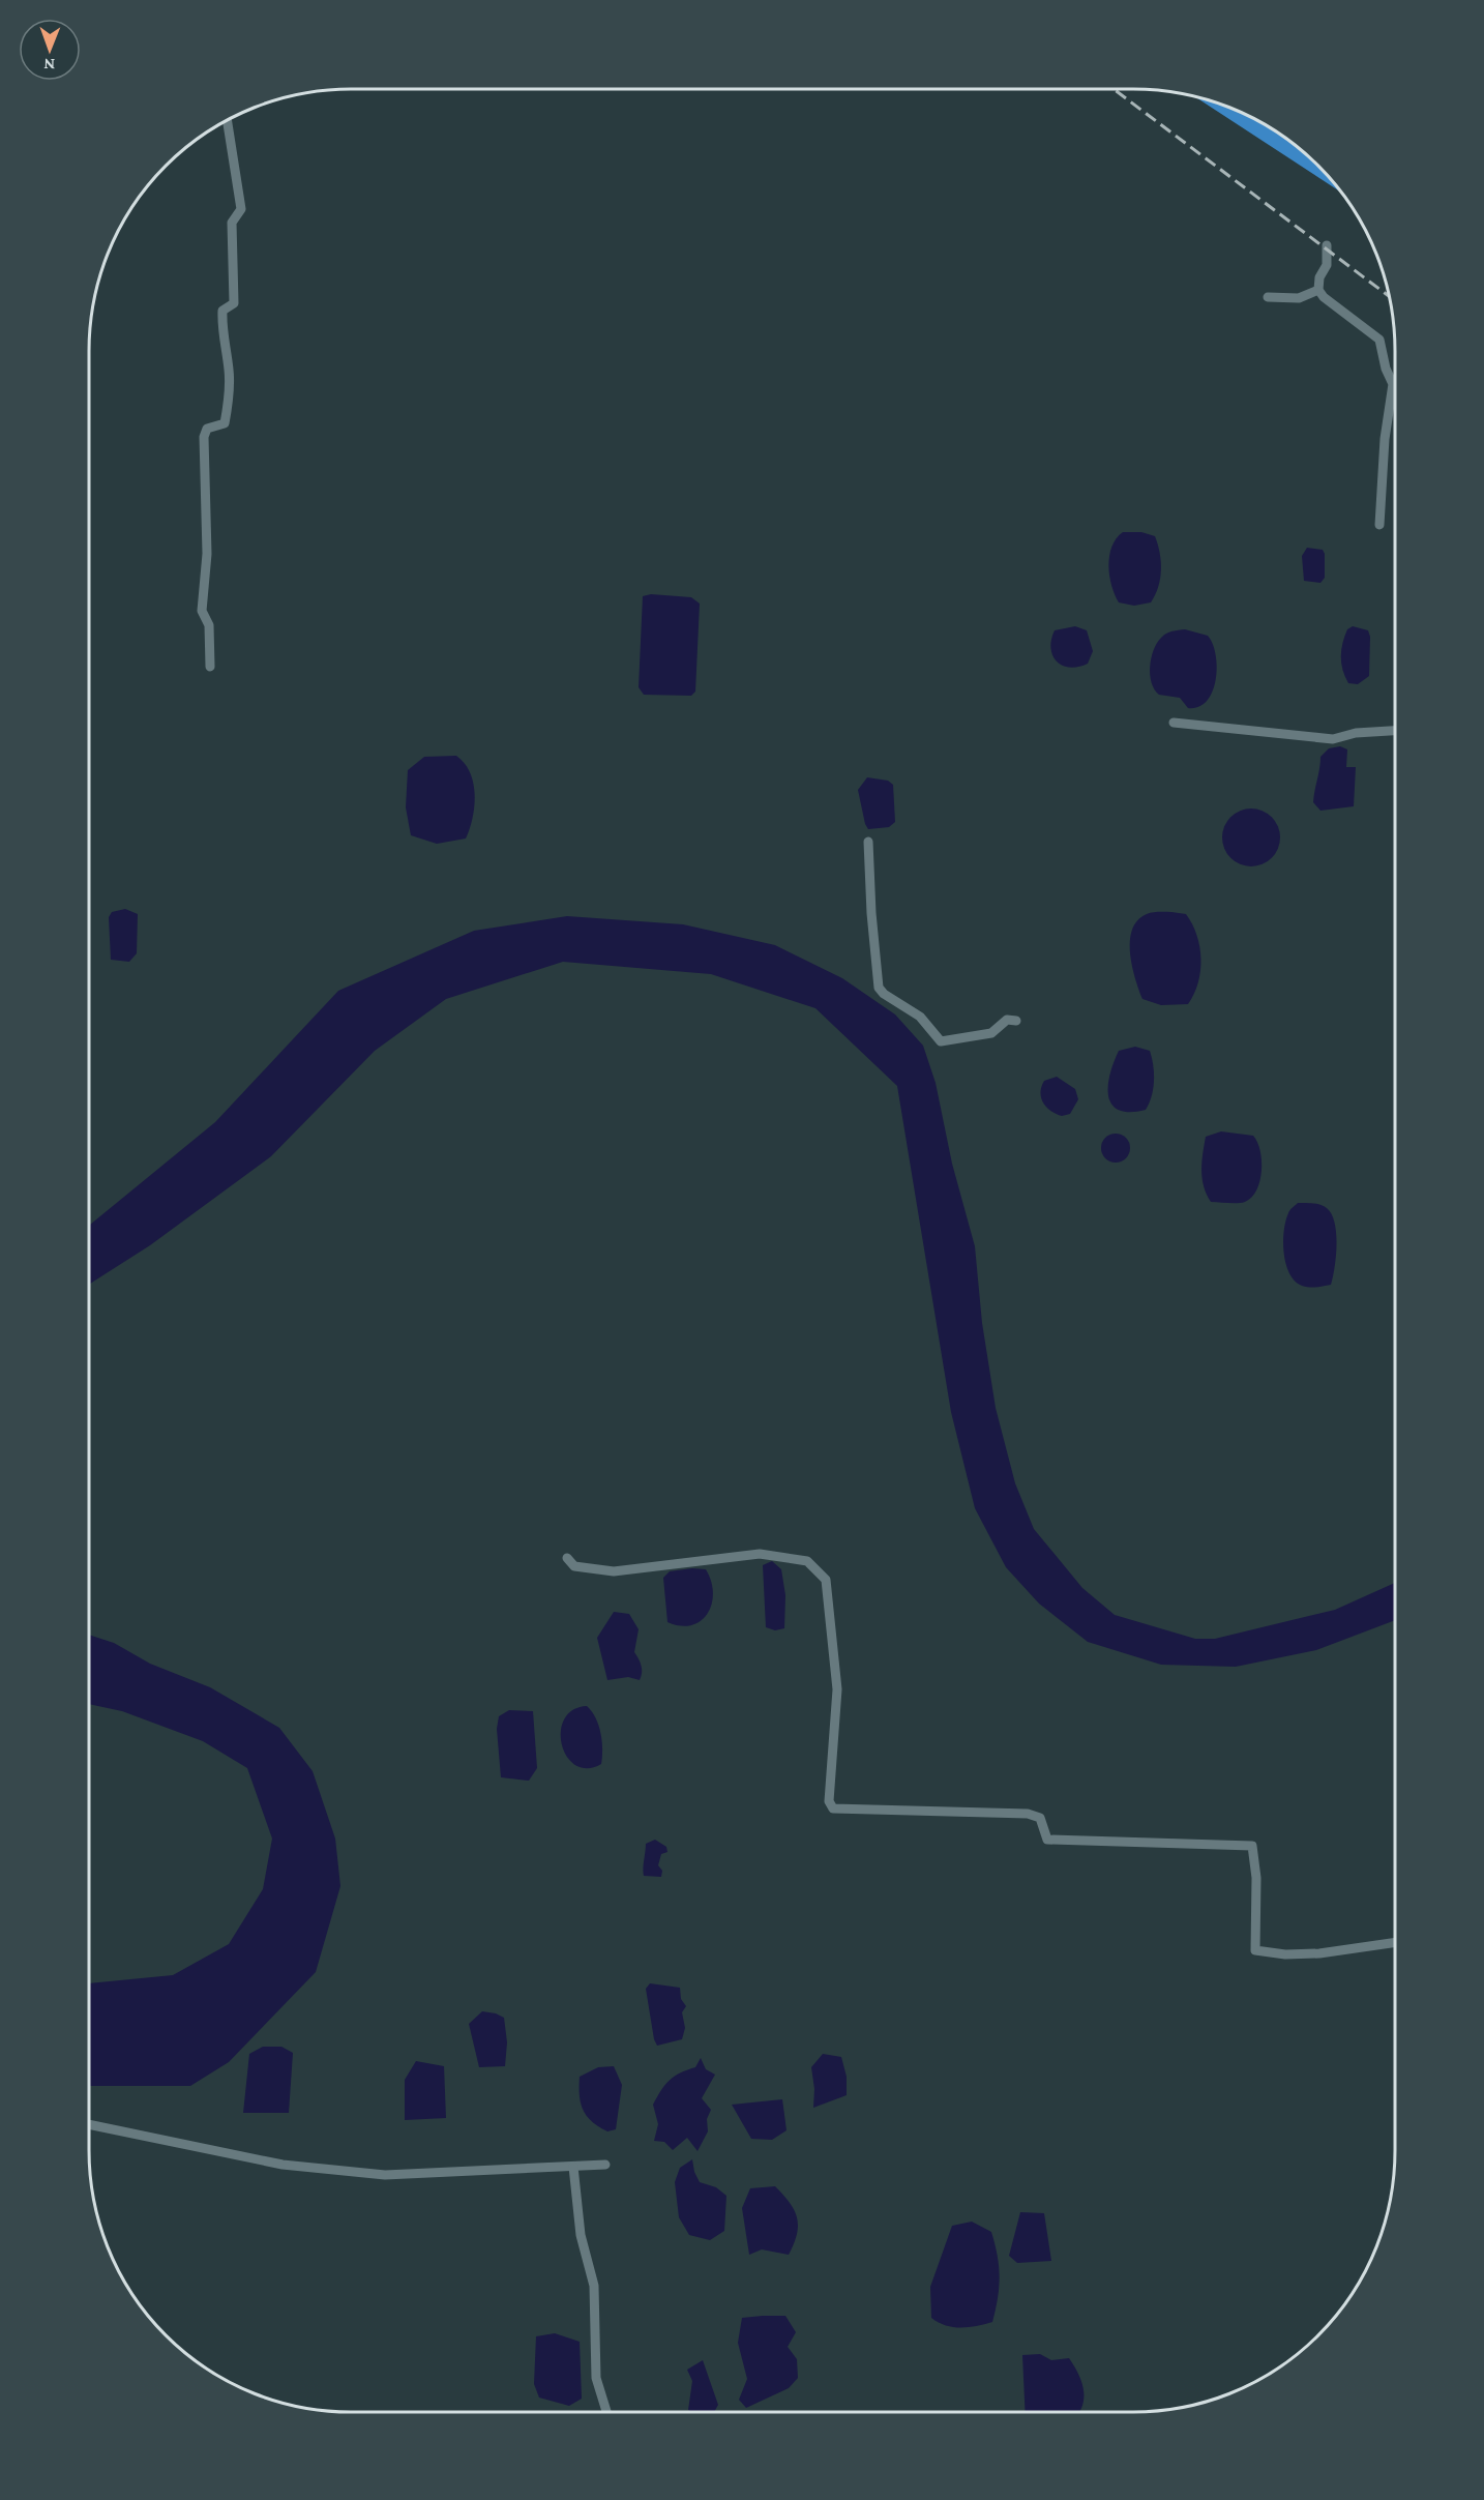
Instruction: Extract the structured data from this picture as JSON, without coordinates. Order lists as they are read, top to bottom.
{
  "north": "bottom"
}
